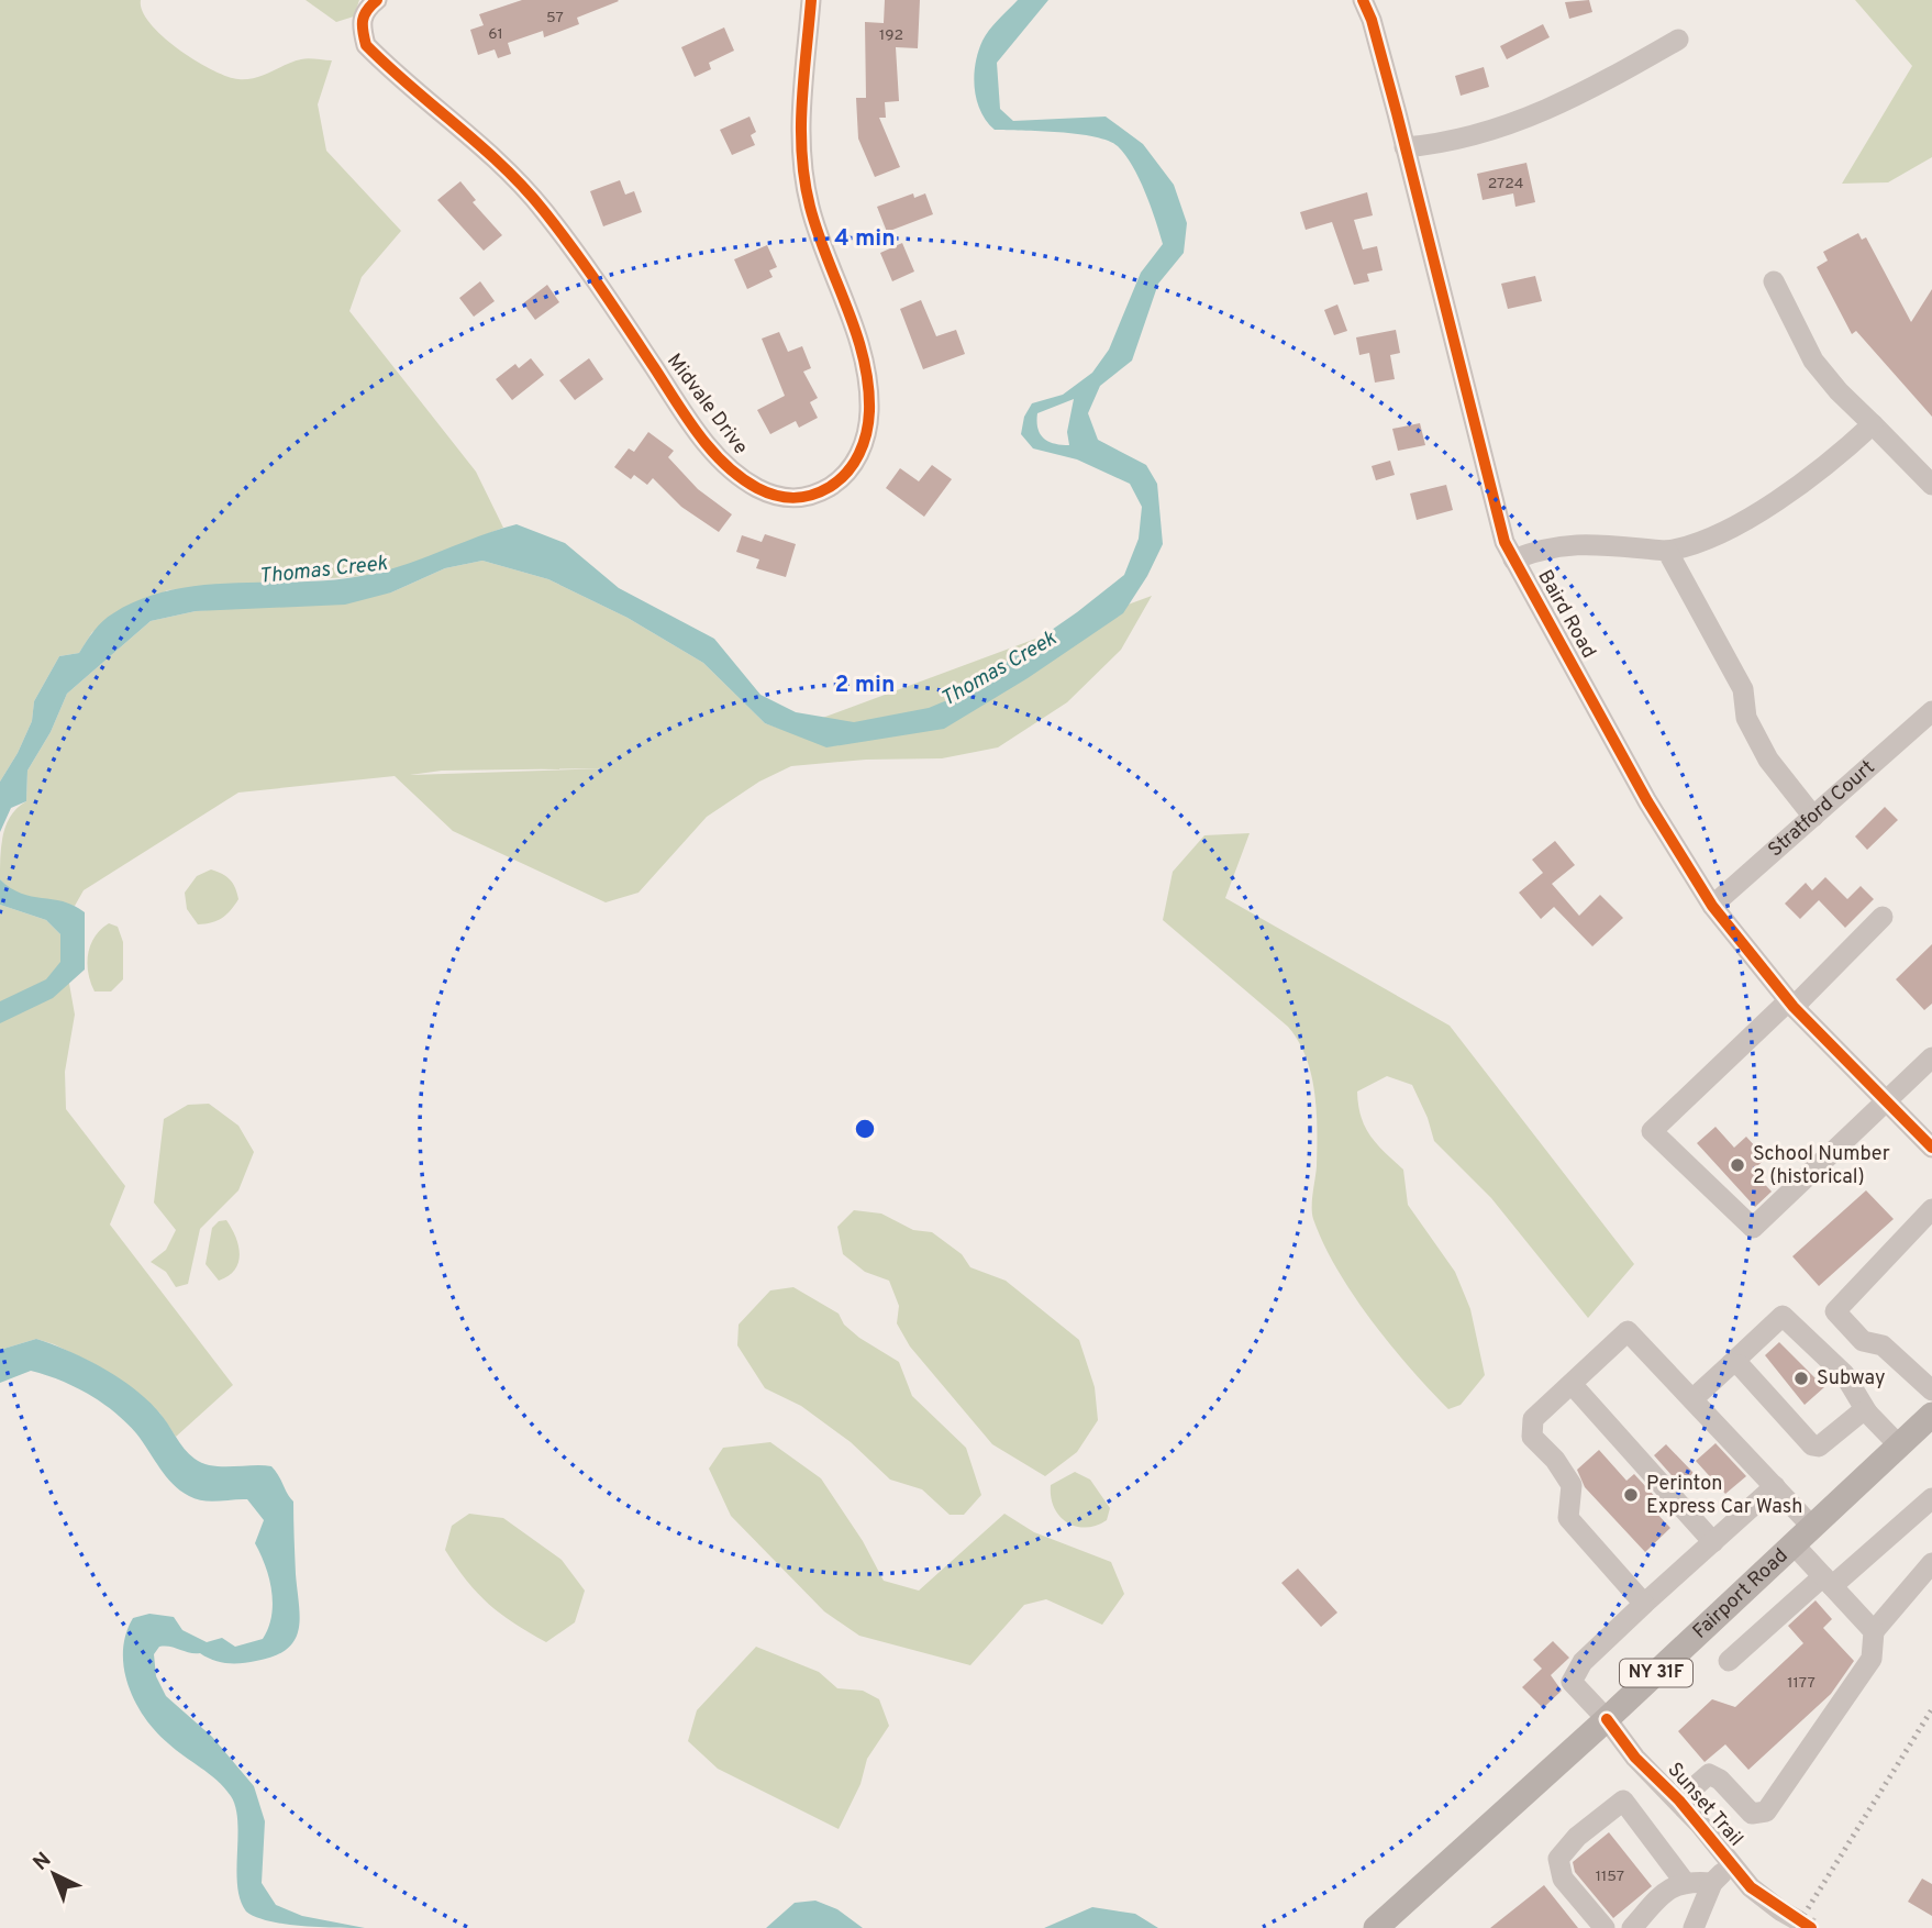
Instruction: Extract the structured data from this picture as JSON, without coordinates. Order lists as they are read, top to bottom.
{
  "streets": {
    "main road": ["Fairport Road", "NY 31F"],
    "street": [
      "Midvale Drive",
      "Baird Road",
      "Stratford Court",
      "Sunset Trail"
    ]
  },
  "crossings": [
    ["Baird Road", "Stratford Court"],
    ["Fairport Road", "Sunset Trail"]
  ],
  "water": ["Thomas Creek"],
  "places": ["School Number 2 (historical)", "Subway", "Perinton Express Car Wash"],
  "house_numbers": [
    "57",
    "61",
    "192",
    "2724",
    "1177",
    "1157"
  ],
  "north": "top left",
  "rings": ["4 min", "2 min"]
}
